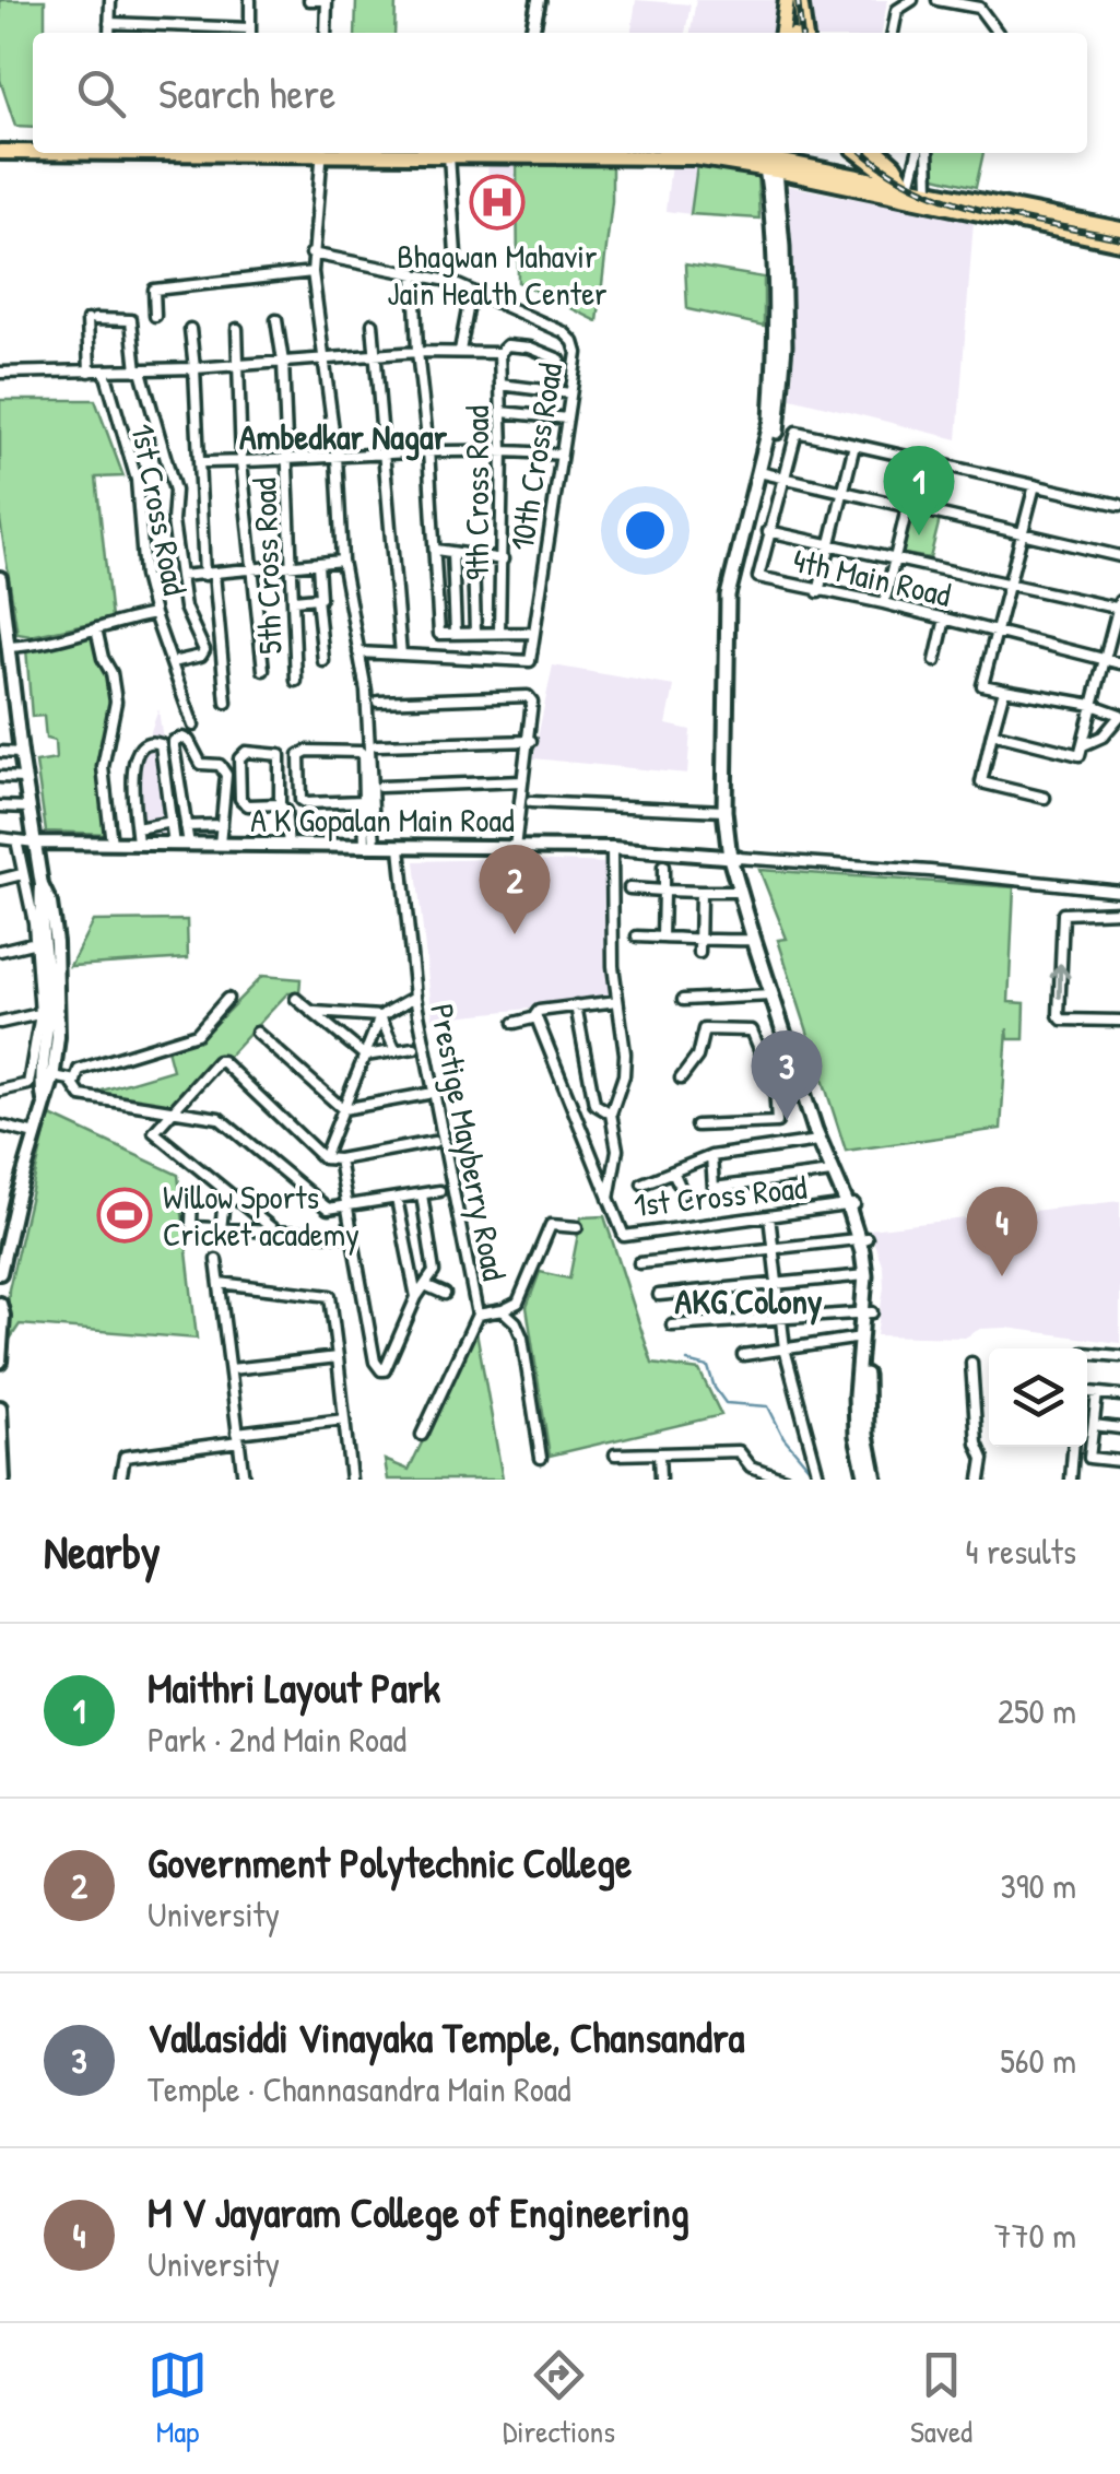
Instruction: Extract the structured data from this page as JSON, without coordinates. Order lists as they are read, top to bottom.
{
  "streets": {
    "street": [
      "10th Cross Road",
      "9th Cross Road",
      "1st Cross Road",
      "5th Cross Road",
      "4th Main Road",
      "A K Gopalan Main Road",
      "Prestige Mayberry Road"
    ]
  },
  "crossings": [
    ["A K Gopalan Main Road", "Prestige Mayberry Road"]
  ],
  "districts": ["Ambedkar Nagar", "AKG Colony"],
  "places": {
    "hospital": ["Bhagwan Mahavir Jain Health Center"],
    "sports": ["Willow Sports Cricket academy"]
  },
  "page": {
    "search": "Search here",
    "pins": [
      "1",
      "2",
      "3",
      "4"
    ],
    "heading": ["Nearby", "4 results"],
    "list": [
      {
        "mark": "1",
        "name": "Maithri Layout Park",
        "note": "Park · 2nd Main Road",
        "value": "250 m"
      },
      {
        "mark": "2",
        "name": "Government Polytechnic College",
        "note": "University",
        "value": "390 m"
      },
      {
        "mark": "3",
        "name": "Vallasiddi Vinayaka Temple, Chansandra",
        "note": "Temple · Channasandra Main Road",
        "value": "560 m"
      },
      {
        "mark": "4",
        "name": "M V Jayaram College of Engineering",
        "note": "University",
        "value": "770 m"
      }
    ],
    "nav": ["Map", "Directions", "Saved"]
  }
}
